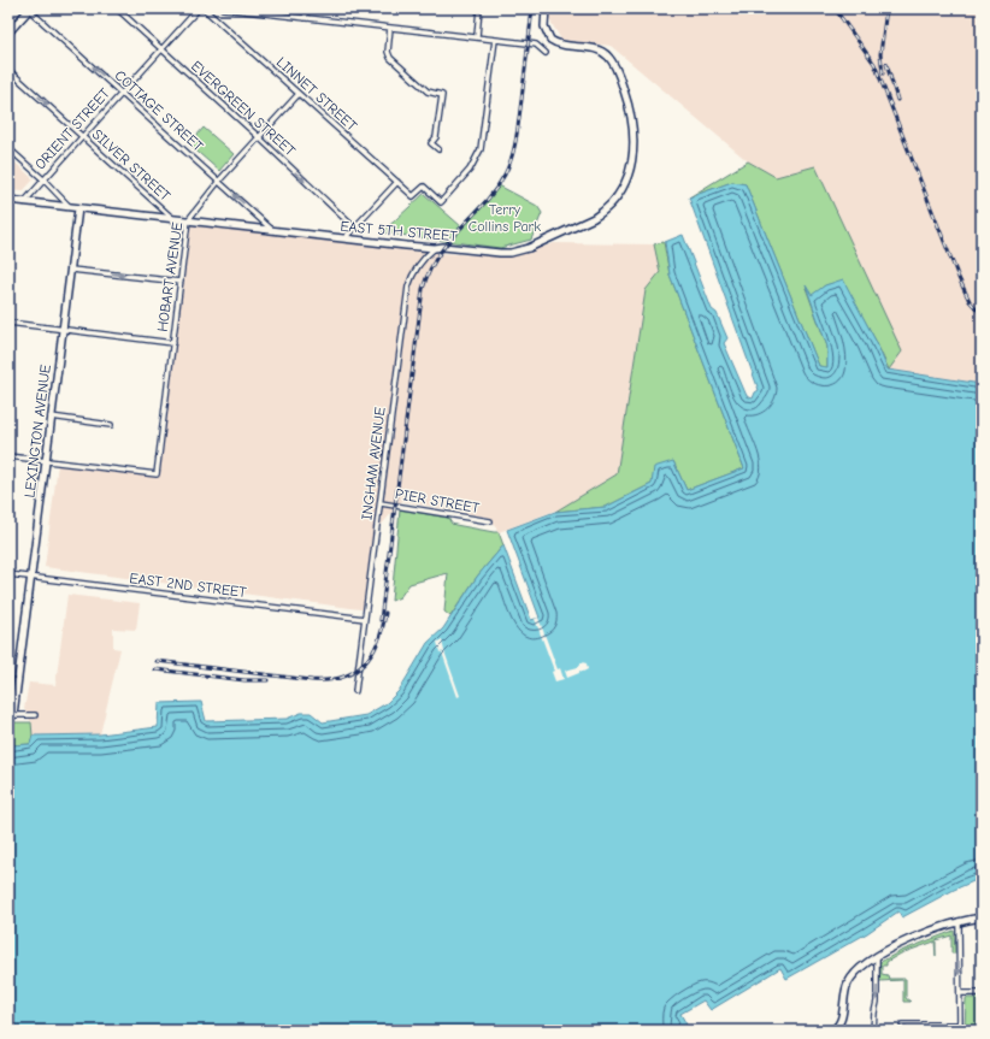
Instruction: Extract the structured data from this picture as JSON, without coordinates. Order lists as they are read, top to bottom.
{
  "streets": {
    "street": [
      "LINNET STREET",
      "EVERGREEN STREET",
      "COTTAGE STREET",
      "ORIENT STREET",
      "SILVER STREET",
      "EAST 5TH STREET",
      "HOBART AVENUE",
      "LEXINGTON AVENUE",
      "INGHAM AVENUE",
      "PIER STREET",
      "EAST 2ND STREET"
    ]
  },
  "crossings": [
    ["LINNET STREET", "HOBART AVENUE"],
    ["EVERGREEN STREET", "ORIENT STREET"],
    ["EVERGREEN STREET", "HOBART AVENUE"],
    ["COTTAGE STREET", "ORIENT STREET"],
    ["COTTAGE STREET", "EAST 5TH STREET"],
    ["COTTAGE STREET", "HOBART AVENUE"],
    ["ORIENT STREET", "SILVER STREET"],
    ["ORIENT STREET", "EAST 5TH STREET"],
    ["SILVER STREET", "EAST 5TH STREET"],
    ["EAST 5TH STREET", "HOBART AVENUE"],
    ["EAST 5TH STREET", "LEXINGTON AVENUE"],
    ["EAST 5TH STREET", "INGHAM AVENUE"],
    ["HOBART AVENUE", "LEXINGTON AVENUE"],
    ["LEXINGTON AVENUE", "EAST 2ND STREET"],
    ["INGHAM AVENUE", "PIER STREET"],
    ["INGHAM AVENUE", "EAST 2ND STREET"]
  ],
  "one_way": ["EVERGREEN STREET", "COTTAGE STREET", "SILVER STREET"],
  "parks": ["Terry Collins Park"]
}
